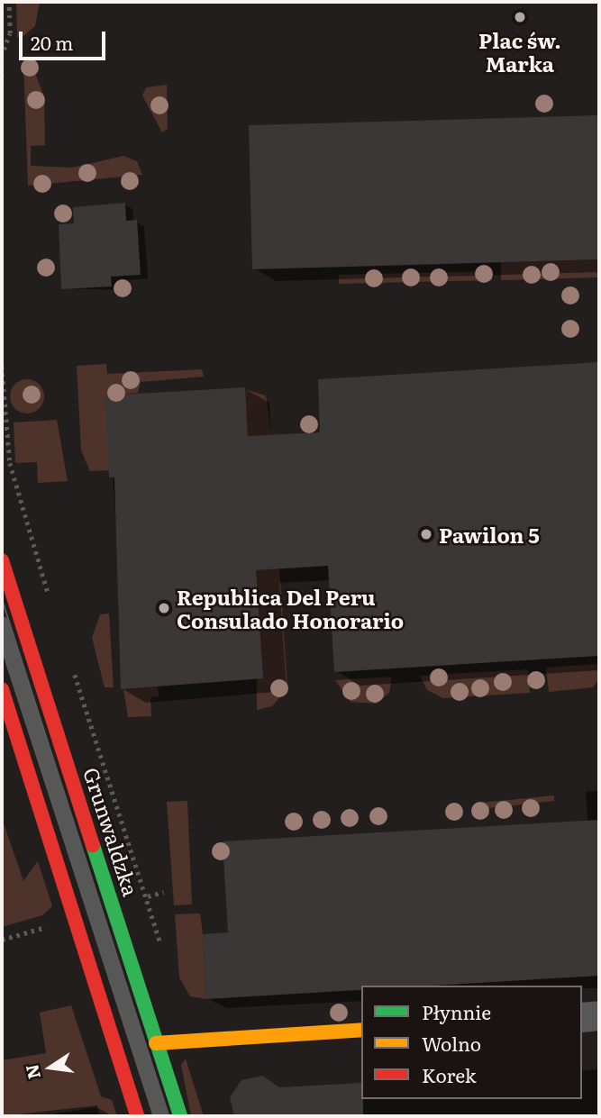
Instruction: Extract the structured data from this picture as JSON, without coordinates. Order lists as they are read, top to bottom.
{
  "streets": {
    "street": ["Grunwaldzka"]
  },
  "places": ["Plac św. Marka", "Pawilon 5", "Republica Del Peru Consulado Honorario"],
  "legend": ["Płynnie", "Wolno", "Korek"],
  "scale_bar": "20 m",
  "north": "left"
}
